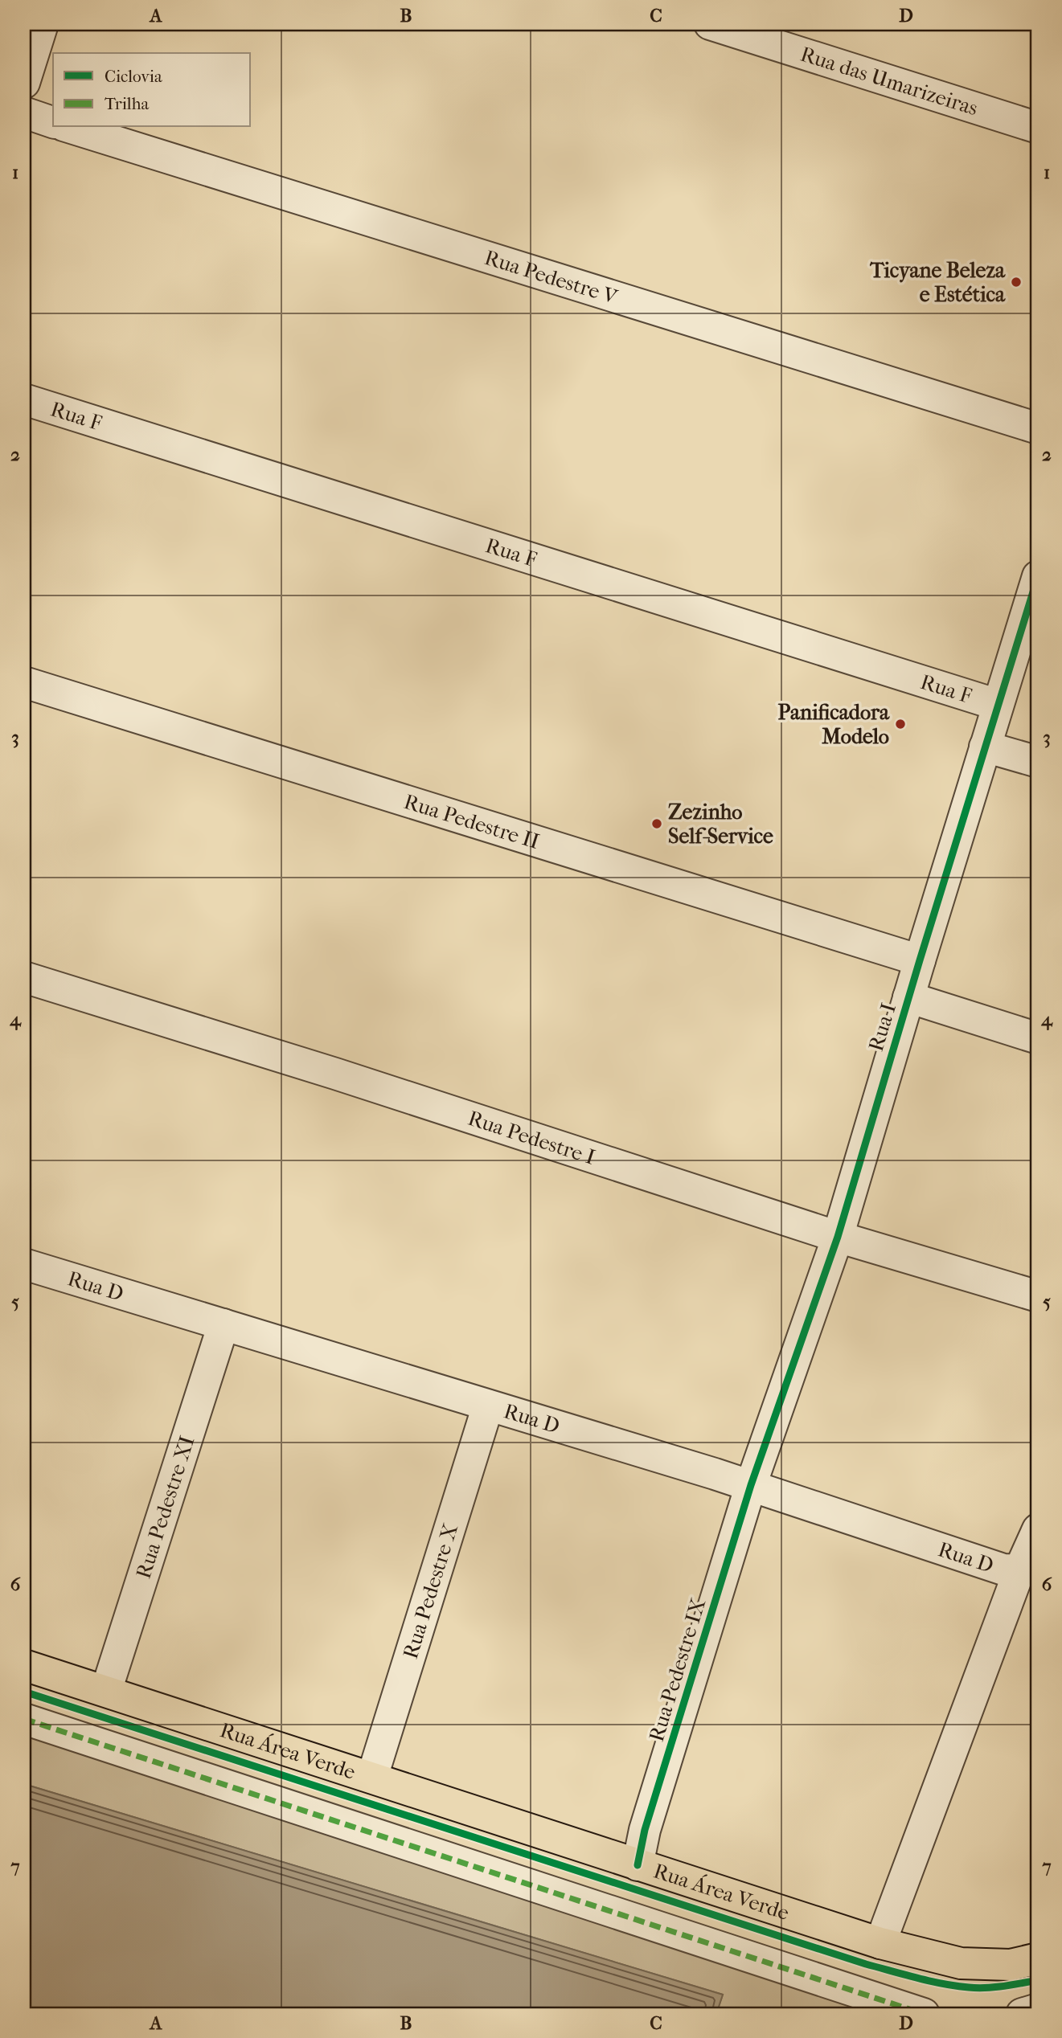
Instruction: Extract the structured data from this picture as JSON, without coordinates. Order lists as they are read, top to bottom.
{
  "streets": {
    "main road": ["Rua Área Verde"],
    "street": [
      "Rua das Umarizeiras",
      "Rua Pedestre V",
      "Rua F",
      "Rua Pedestre II",
      "Rua I",
      "Rua Pedestre I",
      "Rua D",
      "Rua Pedestre XI",
      "Rua Pedestre X",
      "Rua Pedestre IX"
    ]
  },
  "crossings": [
    ["Rua F", "Rua I"],
    ["Rua Pedestre II", "Rua I"],
    ["Rua I", "Rua Pedestre I"],
    ["Rua I", "Rua D"],
    ["Rua I", "Rua Pedestre IX"],
    ["Rua D", "Rua Pedestre XI"],
    ["Rua D", "Rua Pedestre X"],
    ["Rua D", "Rua Pedestre IX"],
    ["Rua Pedestre XI", "Rua Área Verde"],
    ["Rua Pedestre X", "Rua Área Verde"],
    ["Rua Pedestre IX", "Rua Área Verde"]
  ],
  "places": ["Ticyane Beleza e Estética", "Panificadora Modelo", "Zezinho Self-Service"],
  "legend": ["Ciclovia", "Trilha"],
  "grid": {
    "columns": [
      "A",
      "B",
      "C",
      "D"
    ],
    "rows": [
      "1",
      "2",
      "3",
      "4",
      "5",
      "6",
      "7"
    ]
  }
}
